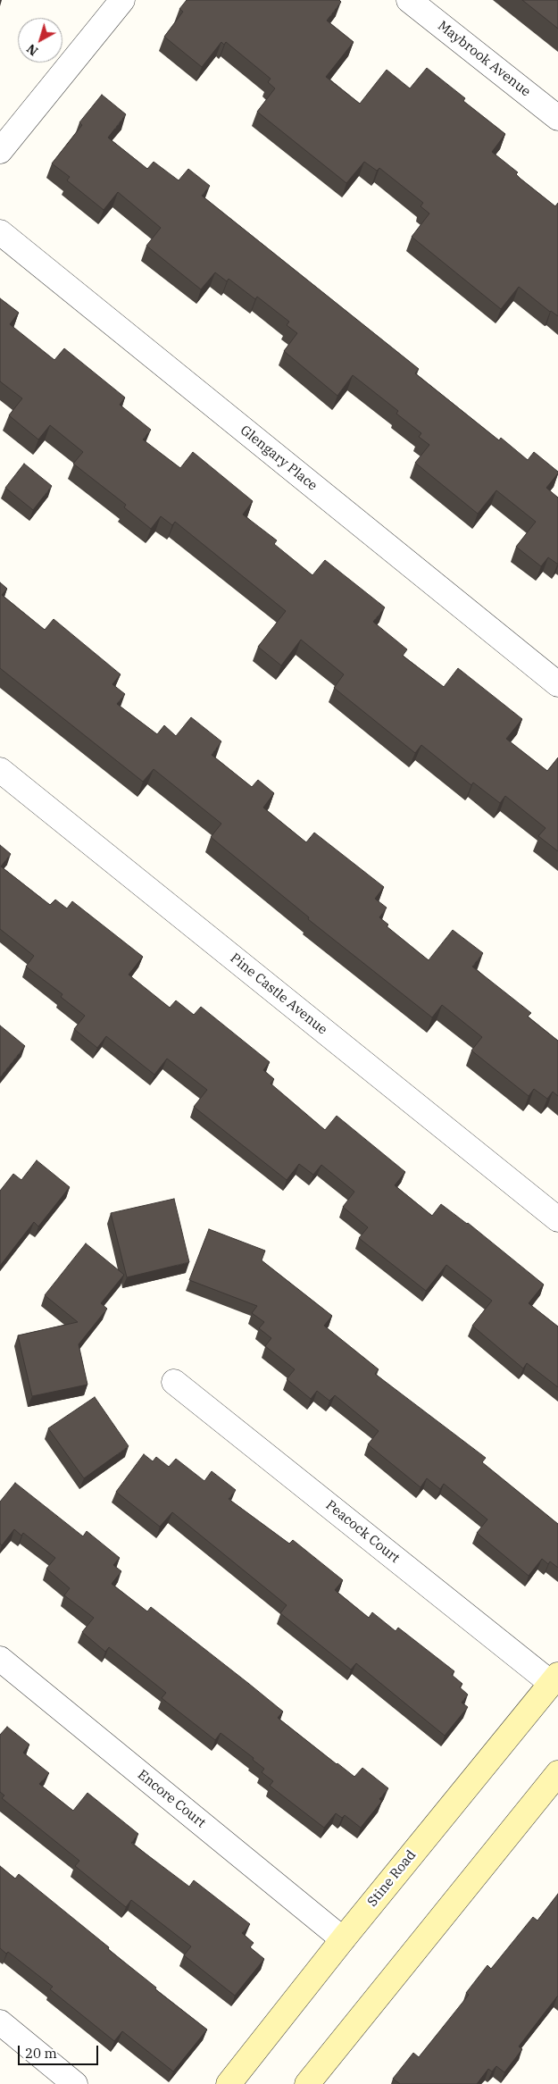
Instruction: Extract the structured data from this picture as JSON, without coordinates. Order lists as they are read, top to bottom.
{
  "streets": {
    "main road": ["Stine Road"],
    "street": [
      "Maybrook Avenue",
      "Glengary Place",
      "Pine Castle Avenue",
      "Peacock Court",
      "Encore Court"
    ]
  },
  "crossings": [
    ["Peacock Court", "Stine Road"],
    ["Encore Court", "Stine Road"]
  ],
  "scale_bar": "20 m",
  "north": "bottom left"
}
